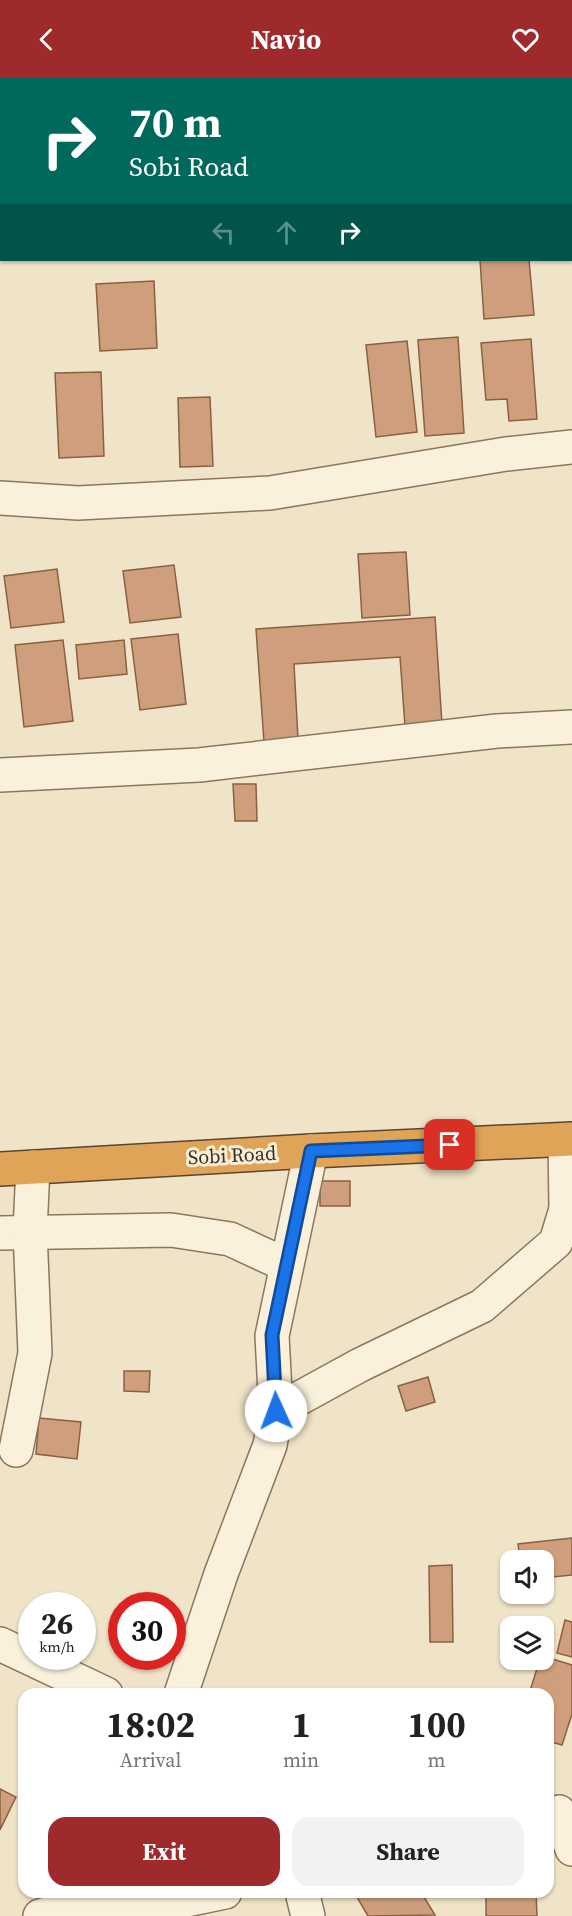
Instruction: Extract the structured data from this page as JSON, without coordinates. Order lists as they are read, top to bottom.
{
  "streets": {
    "highway": ["Sobi Road"]
  },
  "page": {
    "header": "Navio",
    "turn": ["70 m", "Sobi Road"],
    "speed": "26 km/h",
    "limit": "30",
    "eta": [
      "18:02",
      "Arrival",
      "1",
      "min",
      "100",
      "m"
    ],
    "buttons": ["Exit", "Share"]
  }
}
